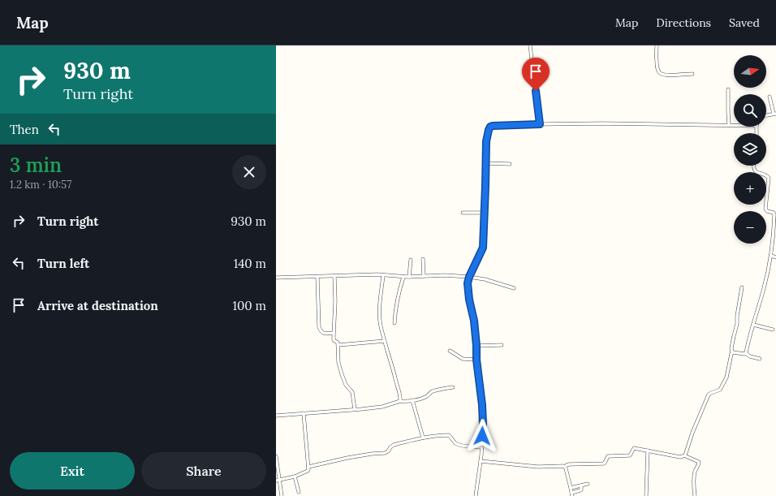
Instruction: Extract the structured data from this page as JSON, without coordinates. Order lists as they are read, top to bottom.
{
  "north": "right",
  "page": {
    "header": "Map",
    "nav": ["Map", "Directions", "Saved"],
    "turn": ["930 m", "Turn right"],
    "map_buttons": ["+", "−"],
    "then": "Then",
    "heading": ["3 min", "1.2 km · 10:57"],
    "list": [
      {
        "name": "Turn right",
        "value": "930 m"
      },
      {
        "name": "Turn left",
        "value": "140 m"
      },
      {
        "name": "Arrive at destination",
        "value": "100 m"
      }
    ],
    "buttons": ["Exit", "Share"]
  }
}
